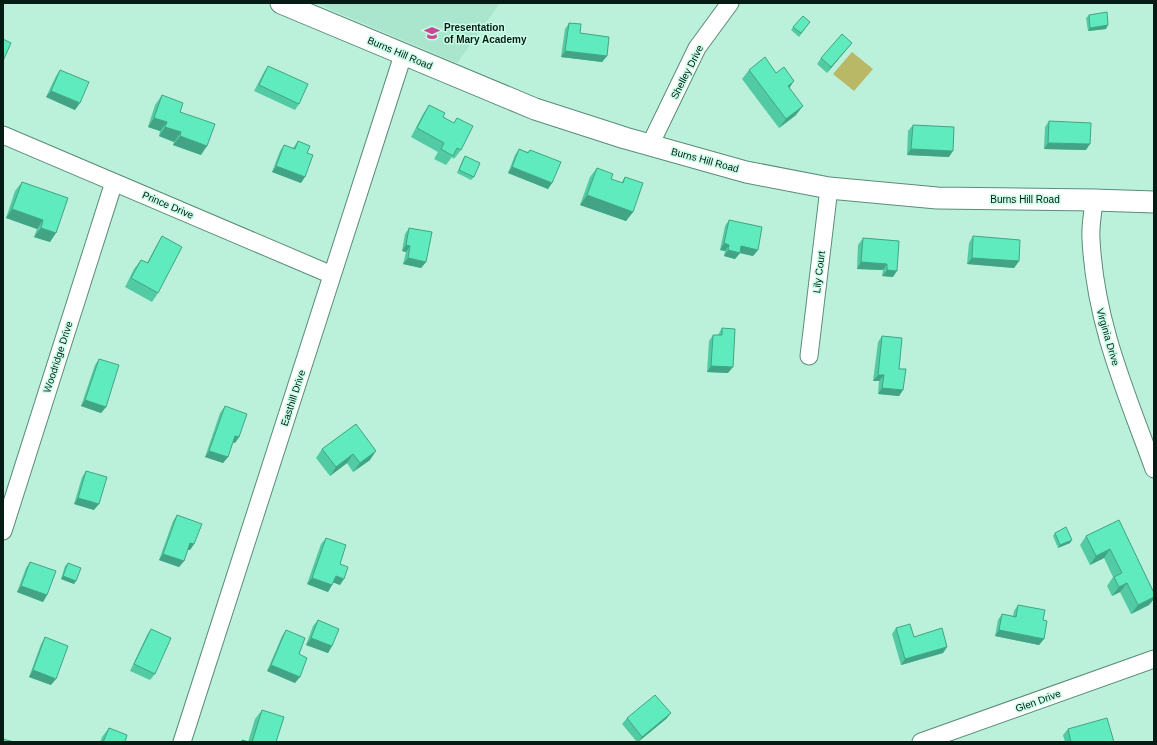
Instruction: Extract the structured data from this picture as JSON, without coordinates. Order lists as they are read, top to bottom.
{
  "streets": {
    "street": [
      "Burns Hill Road",
      "Shelley Drive",
      "Prince Drive",
      "Lily Court",
      "Virginia Drive",
      "Woodridge Drive",
      "Easthill Drive",
      "Glen Drive"
    ]
  },
  "crossings": [
    ["Burns Hill Road", "Shelley Drive"],
    ["Burns Hill Road", "Lily Court"],
    ["Burns Hill Road", "Virginia Drive"],
    ["Burns Hill Road", "Easthill Drive"],
    ["Prince Drive", "Woodridge Drive"],
    ["Prince Drive", "Easthill Drive"]
  ],
  "places": {
    "school or university": ["Presentation of Mary Academy"]
  }
}
